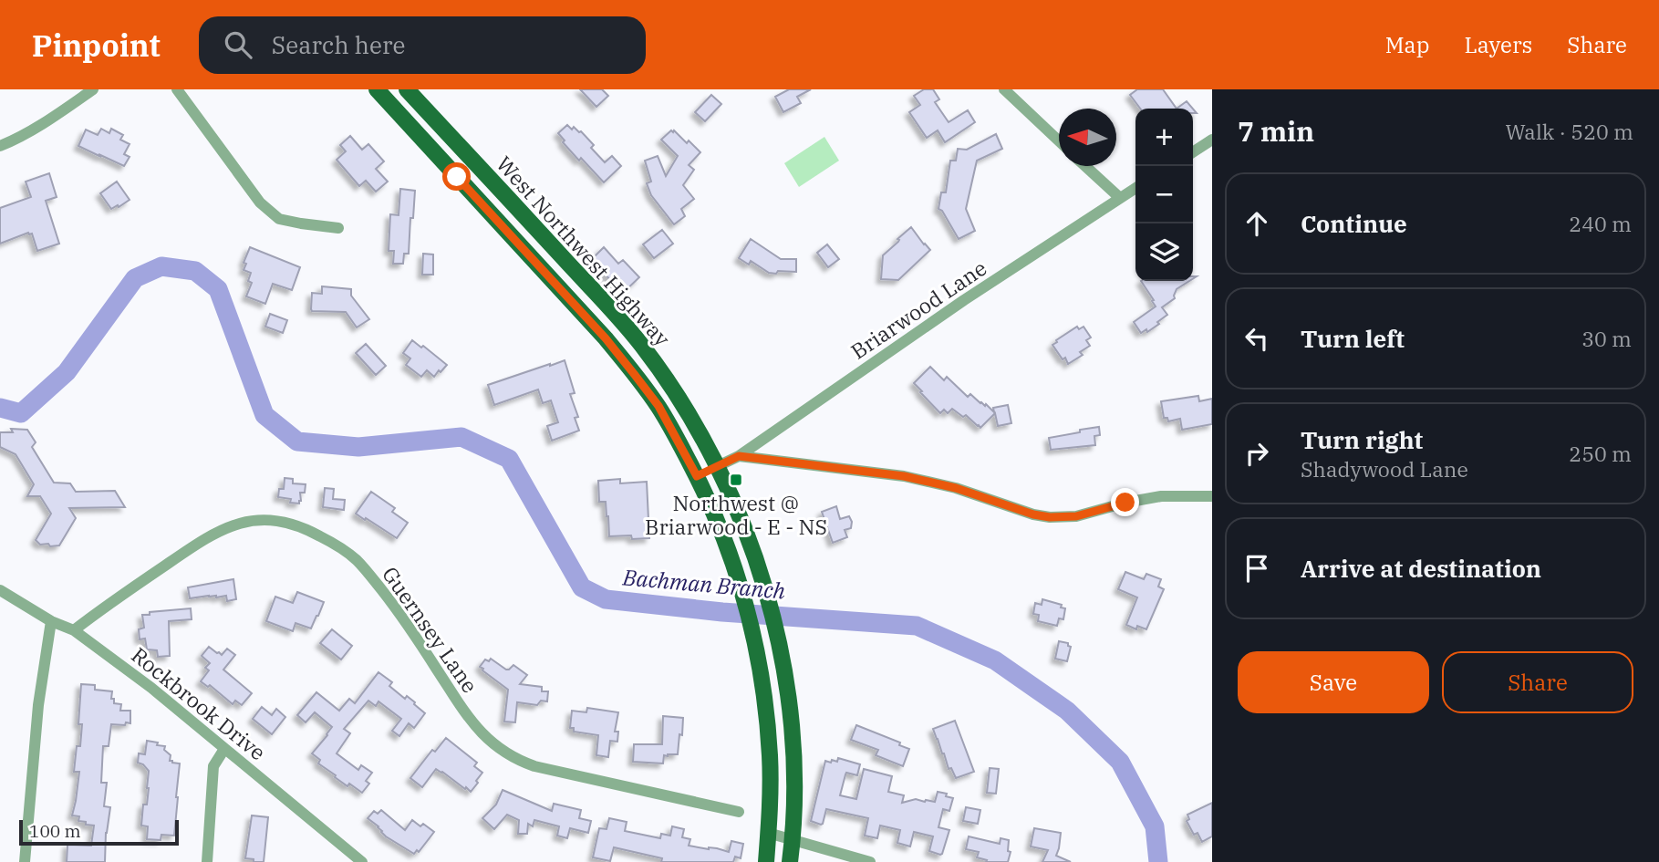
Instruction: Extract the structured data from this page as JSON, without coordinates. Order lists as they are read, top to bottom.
{
  "streets": {
    "main road": ["West Northwest Highway"],
    "street": ["Briarwood Lane", "Guernsey Lane", "Rockbrook Drive"]
  },
  "crossings": [
    ["West Northwest Highway", "Briarwood Lane"],
    ["Guernsey Lane", "Rockbrook Drive"]
  ],
  "water": ["Bachman Branch"],
  "places": {
    "transit": ["Northwest @ Briarwood - E - NS"]
  },
  "scale_bar": "100 m",
  "north": "left",
  "page": {
    "header": "Pinpoint",
    "search": "Search here",
    "nav": ["Map", "Layers", "Share"],
    "heading": ["7 min", "Walk · 520 m"],
    "map_buttons": ["+", "−"],
    "list": [
      ["Continue", "240 m"],
      ["Turn left", "30 m"],
      ["Turn right", "Shadywood Lane", "250 m"],
      "Arrive at destination"
    ],
    "buttons": ["Save", "Share"],
    "scale": "100 m"
  }
}
